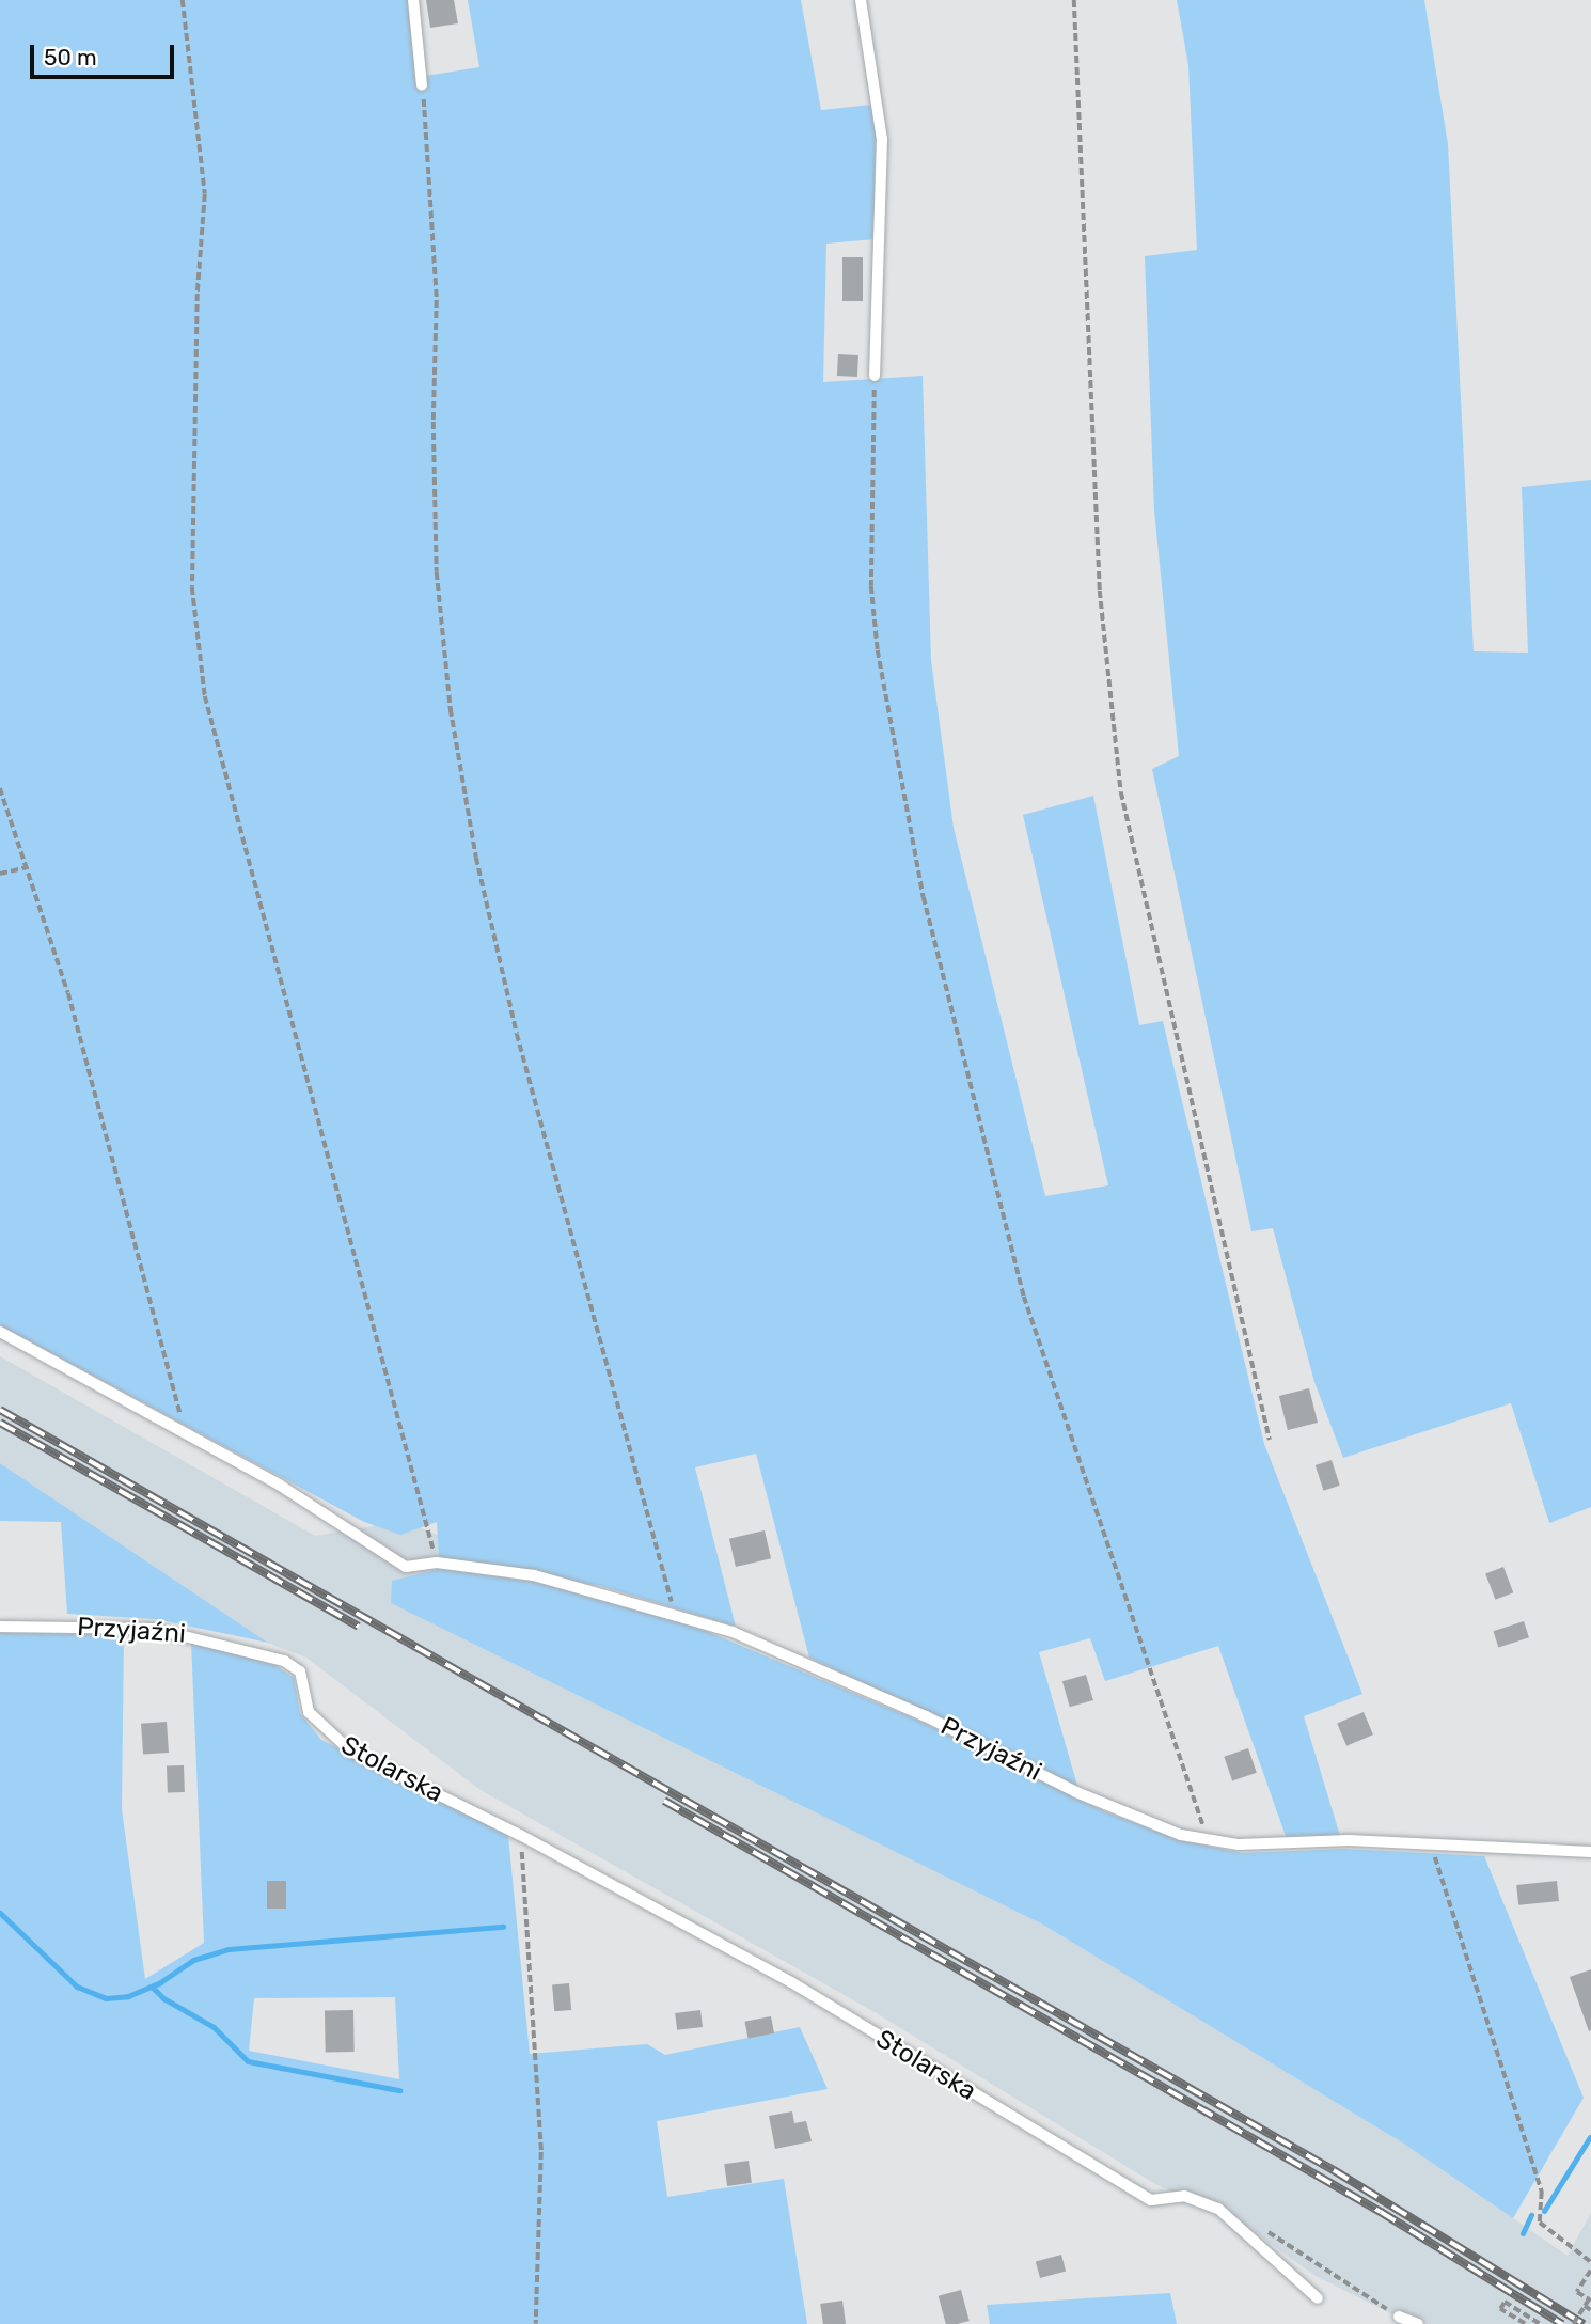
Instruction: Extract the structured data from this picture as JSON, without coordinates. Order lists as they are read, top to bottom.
{
  "streets": {
    "lane": ["Przyjaźni", "Stolarska"]
  },
  "crossings": [
    ["Przyjaźni", "Stolarska"]
  ],
  "scale_bar": "50 m"
}
